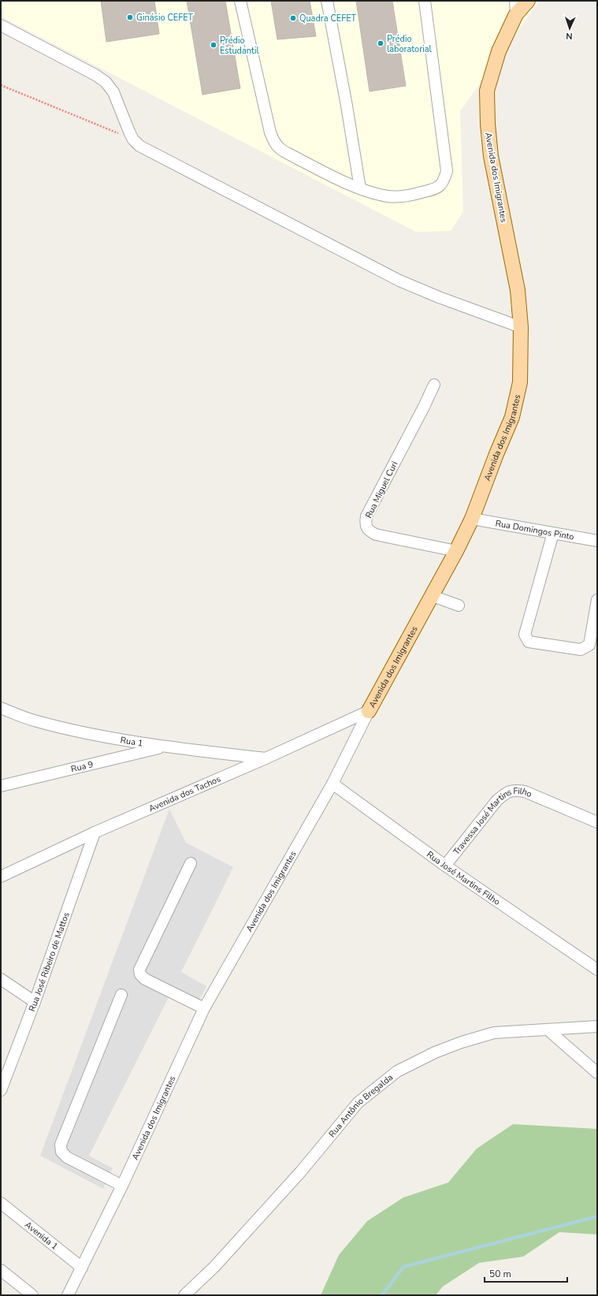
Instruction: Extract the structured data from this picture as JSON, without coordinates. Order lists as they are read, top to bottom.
{
  "streets": {
    "main road": ["Avenida dos Imigrantes"],
    "street": [
      "Rua Miguel Curi",
      "Rua Domingos Pinto",
      "Rua 1",
      "Rua 9",
      "Avenida dos Tachos",
      "Travessa José Martins Filho",
      "Rua José Martins Filho",
      "Rua José Ribeiro de Mattos",
      "Rua Antônio Bregalda",
      "Avenida 1"
    ]
  },
  "crossings": [
    ["Avenida dos Imigrantes", "Rua Miguel Curi"],
    ["Avenida dos Imigrantes", "Rua Domingos Pinto"],
    ["Avenida dos Imigrantes", "Avenida dos Tachos"],
    ["Avenida dos Imigrantes", "Rua José Martins Filho"],
    ["Avenida dos Imigrantes", "Avenida 1"],
    ["Rua 1", "Rua 9"],
    ["Rua 1", "Avenida dos Tachos"],
    ["Avenida dos Tachos", "Rua José Ribeiro de Mattos"],
    ["Travessa José Martins Filho", "Rua José Martins Filho"]
  ],
  "places": [
    "Ginásio CEFET",
    "Quadra CEFET",
    "Prédio laboratorial",
    "Prédio Estudantil"
  ],
  "scale_bar": "50 m",
  "north": "bottom"
}
